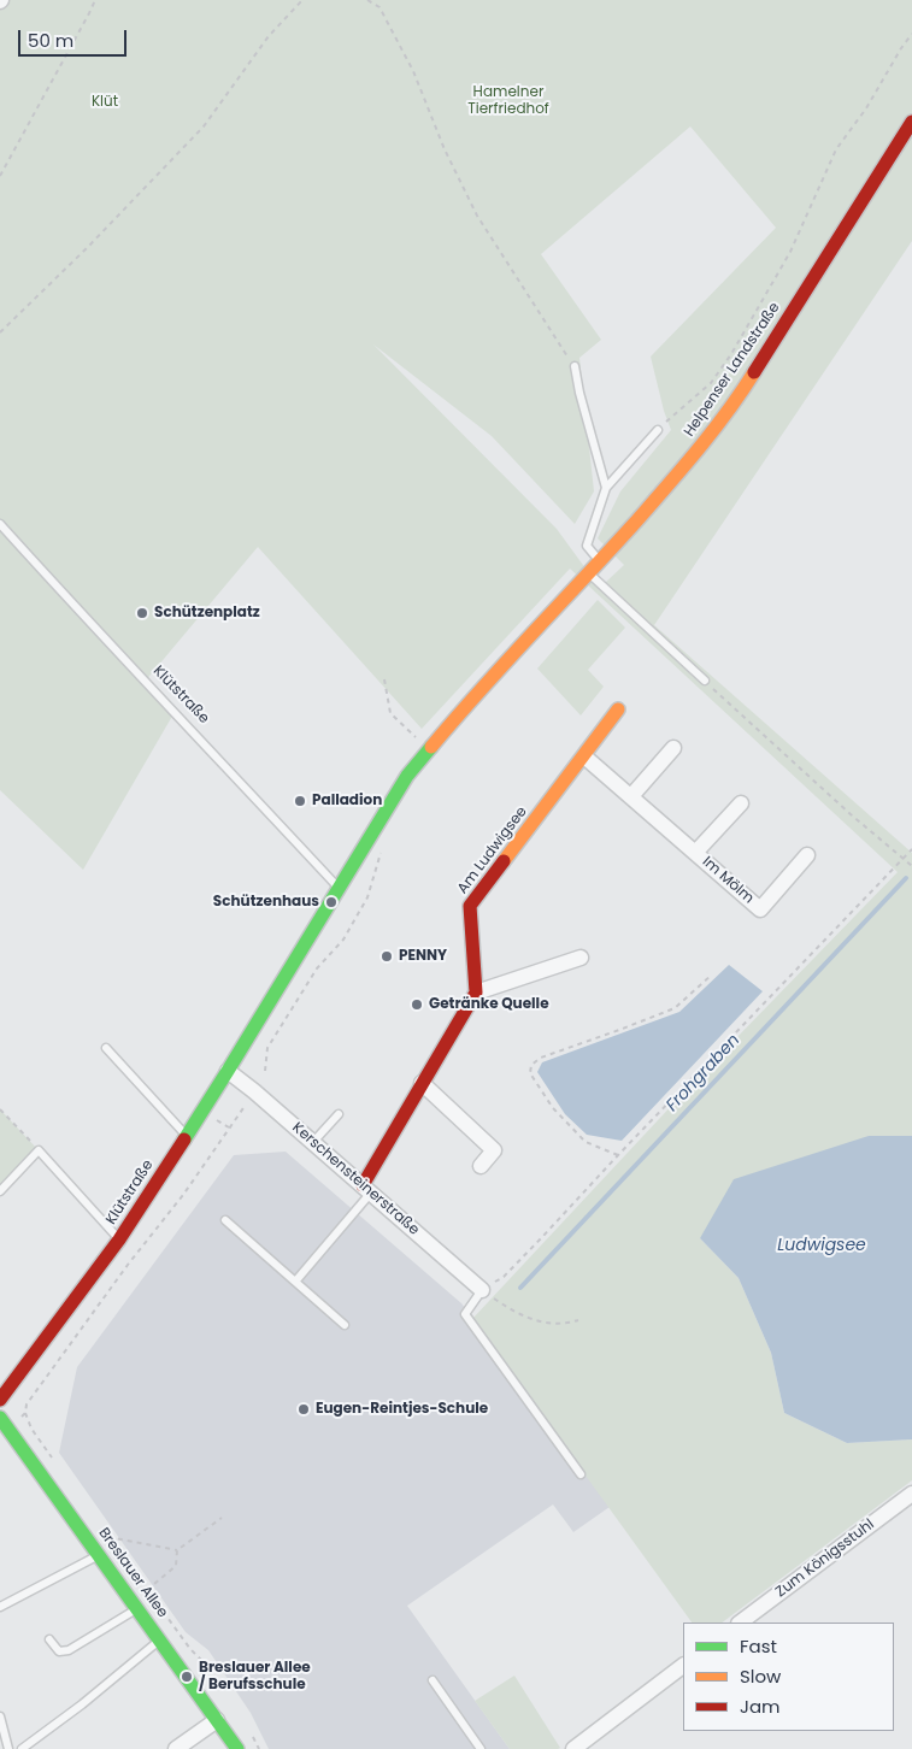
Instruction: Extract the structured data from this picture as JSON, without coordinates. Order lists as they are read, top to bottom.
{
  "streets": {
    "main road": [
      "Helpenser Landstraße",
      "Klütstraße",
      "Am Ludwigsee",
      "Breslauer Allee"
    ],
    "street": ["Im Mölm", "Kerschensteinerstraße", "Zum Königsstuhl"]
  },
  "crossings": [
    ["Helpenser Landstraße", "Klütstraße"],
    ["Klütstraße", "Kerschensteinerstraße"],
    ["Am Ludwigsee", "Im Mölm"]
  ],
  "water": ["Frohgraben", "Ludwigsee"],
  "parks": ["Hamelner Tierfriedhof", "Klüt"],
  "places": [
    "Schützenplatz",
    "Palladion",
    "Schützenhaus",
    "PENNY",
    "Getränke Quelle",
    "Eugen-Reintjes-Schule",
    "Breslauer Allee / Berufsschule"
  ],
  "legend": ["Fast", "Slow", "Jam"],
  "scale_bar": "50 m"
}
